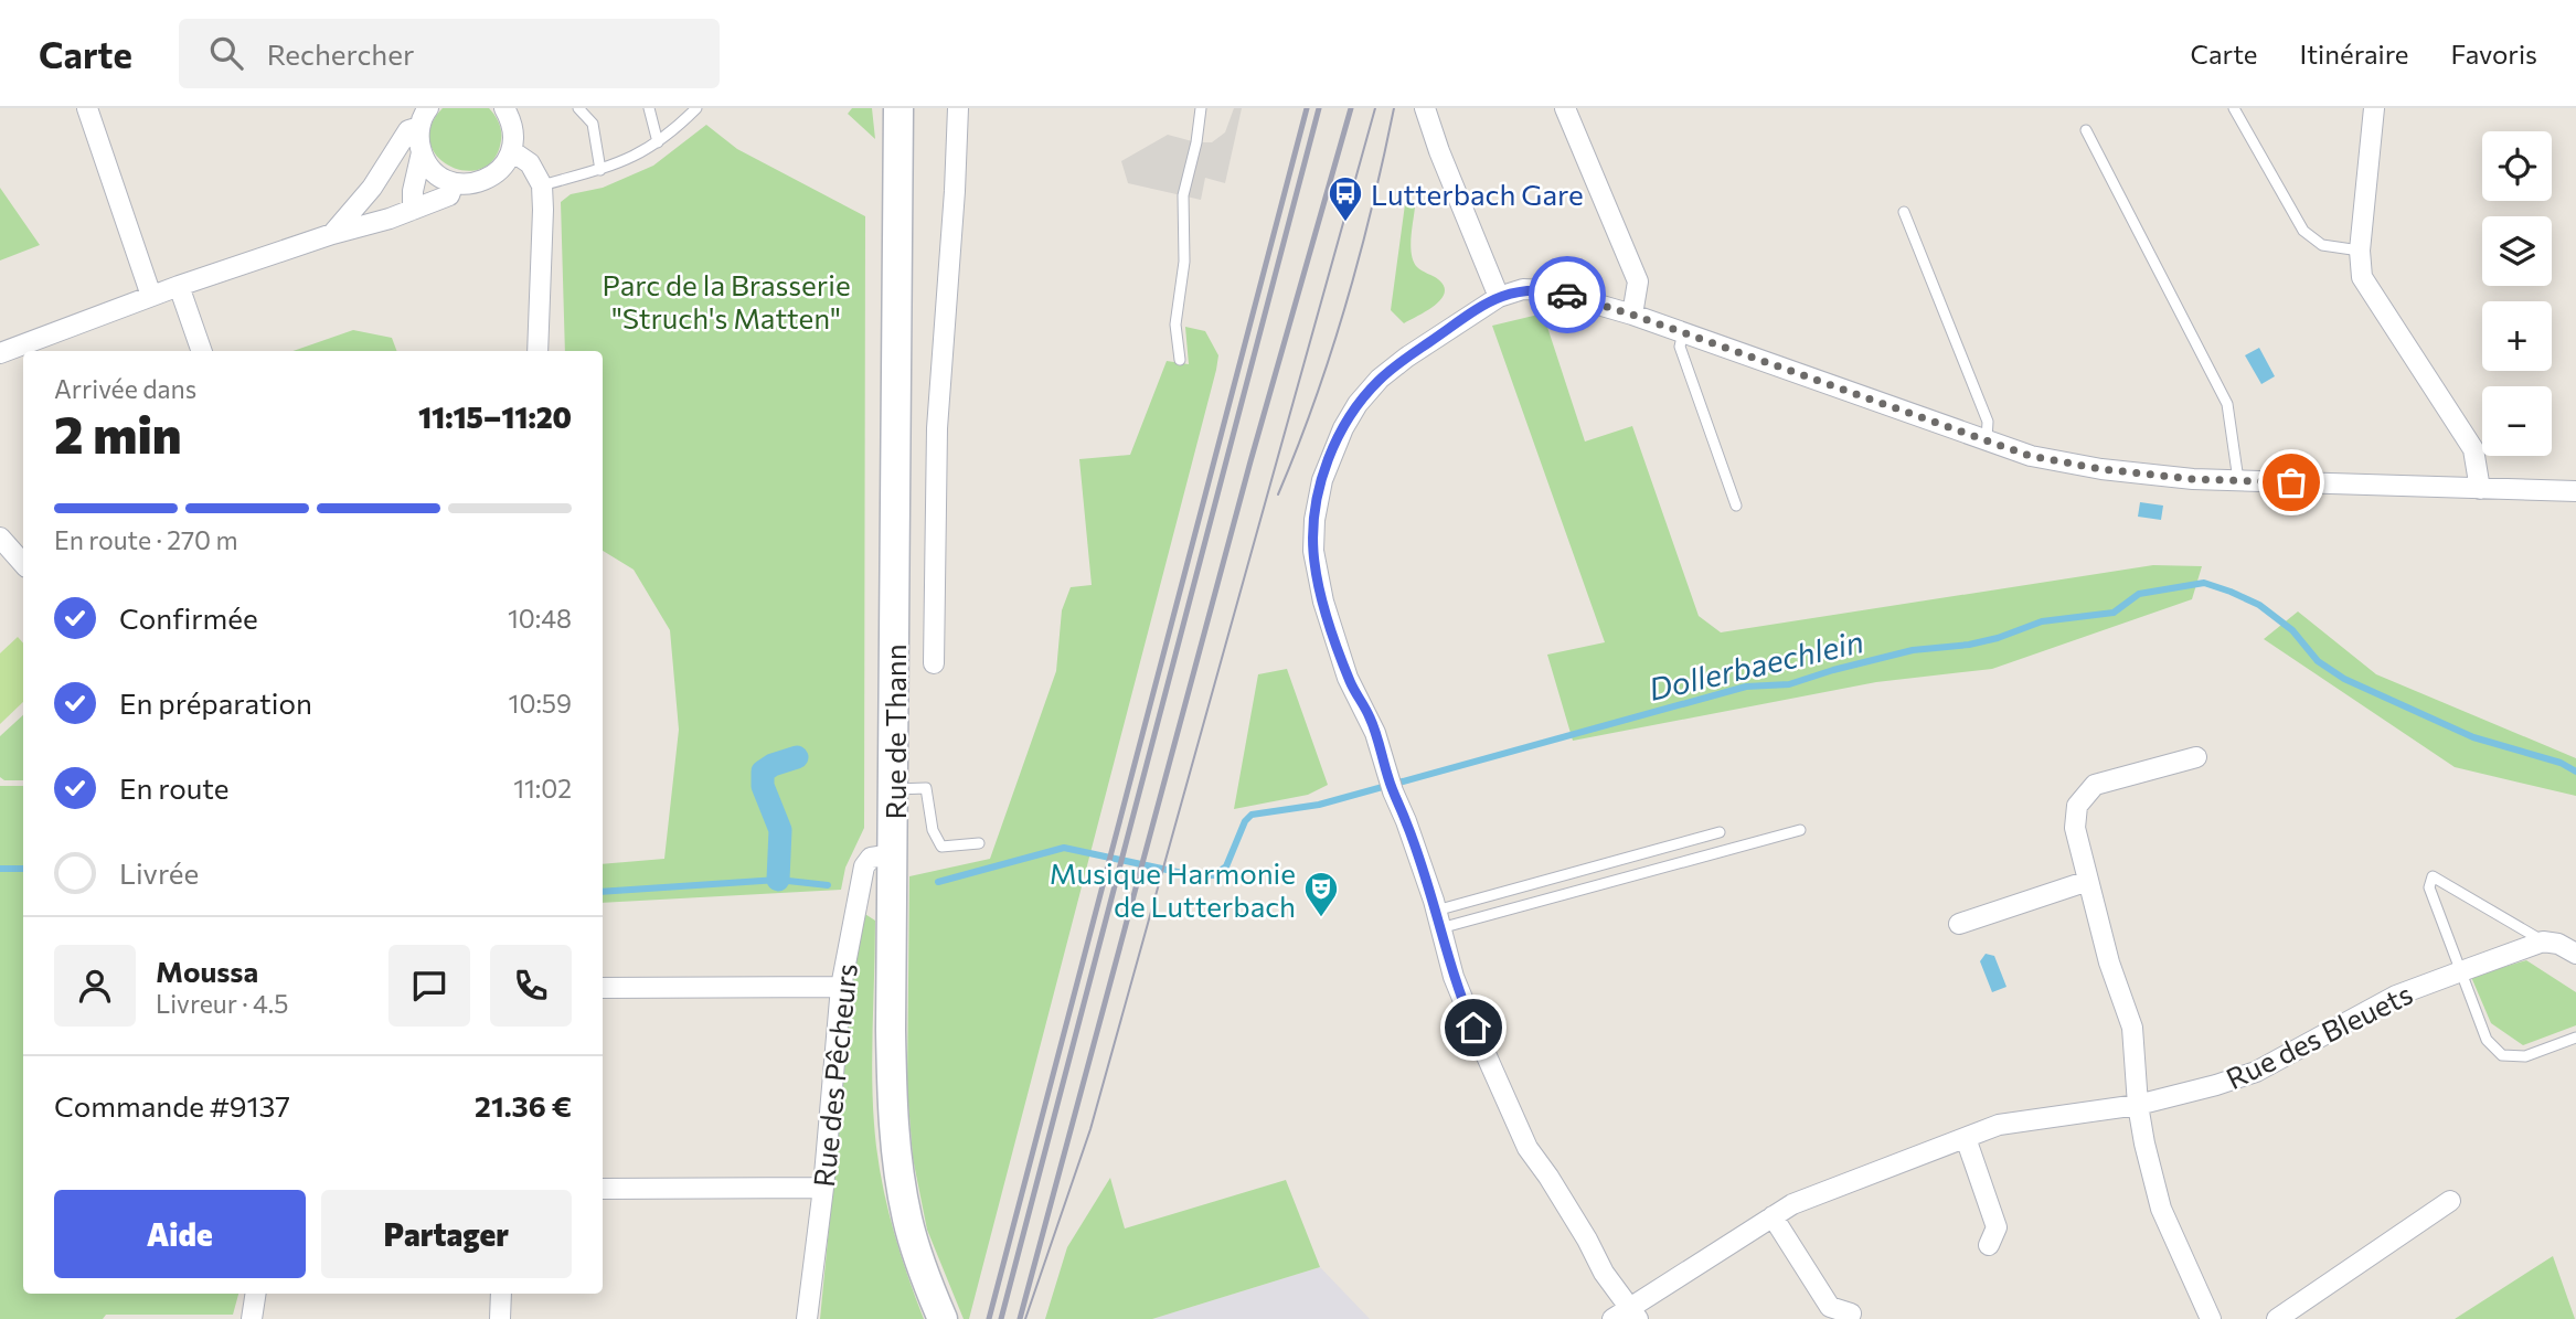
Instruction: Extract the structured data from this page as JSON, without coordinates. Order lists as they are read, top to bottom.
{
  "streets": {
    "main road": ["Rue de Thann"],
    "street": ["Rue des Bleuets", "Rue des Pêcheurs"]
  },
  "crossings": [
    ["Rue de Thann", "Rue des Pêcheurs"]
  ],
  "water": ["Dollerbaechlein"],
  "parks": ["Parc de la Brasserie \"Struch's Matten\""],
  "places": {
    "bus stop": ["Lutterbach Gare"],
    "theatre": ["Musique Harmonie de Lutterbach"]
  },
  "page": {
    "header": "Carte",
    "search": "Rechercher",
    "nav": ["Carte", "Itinéraire", "Favoris"],
    "map_buttons": ["+", "−"],
    "heading": ["2 min", "Arrivée dans", "11:15–11:20"],
    "panel": [
      "Moussa",
      "Livreur · 4.5",
      "Commande #9137",
      "21.36 €"
    ],
    "bar": "En route · 270 m",
    "list": [
      ["Confirmée", "10:48"],
      ["En préparation", "10:59"],
      ["En route", "11:02"],
      "Livrée"
    ],
    "buttons": ["Aide", "Partager"]
  }
}
